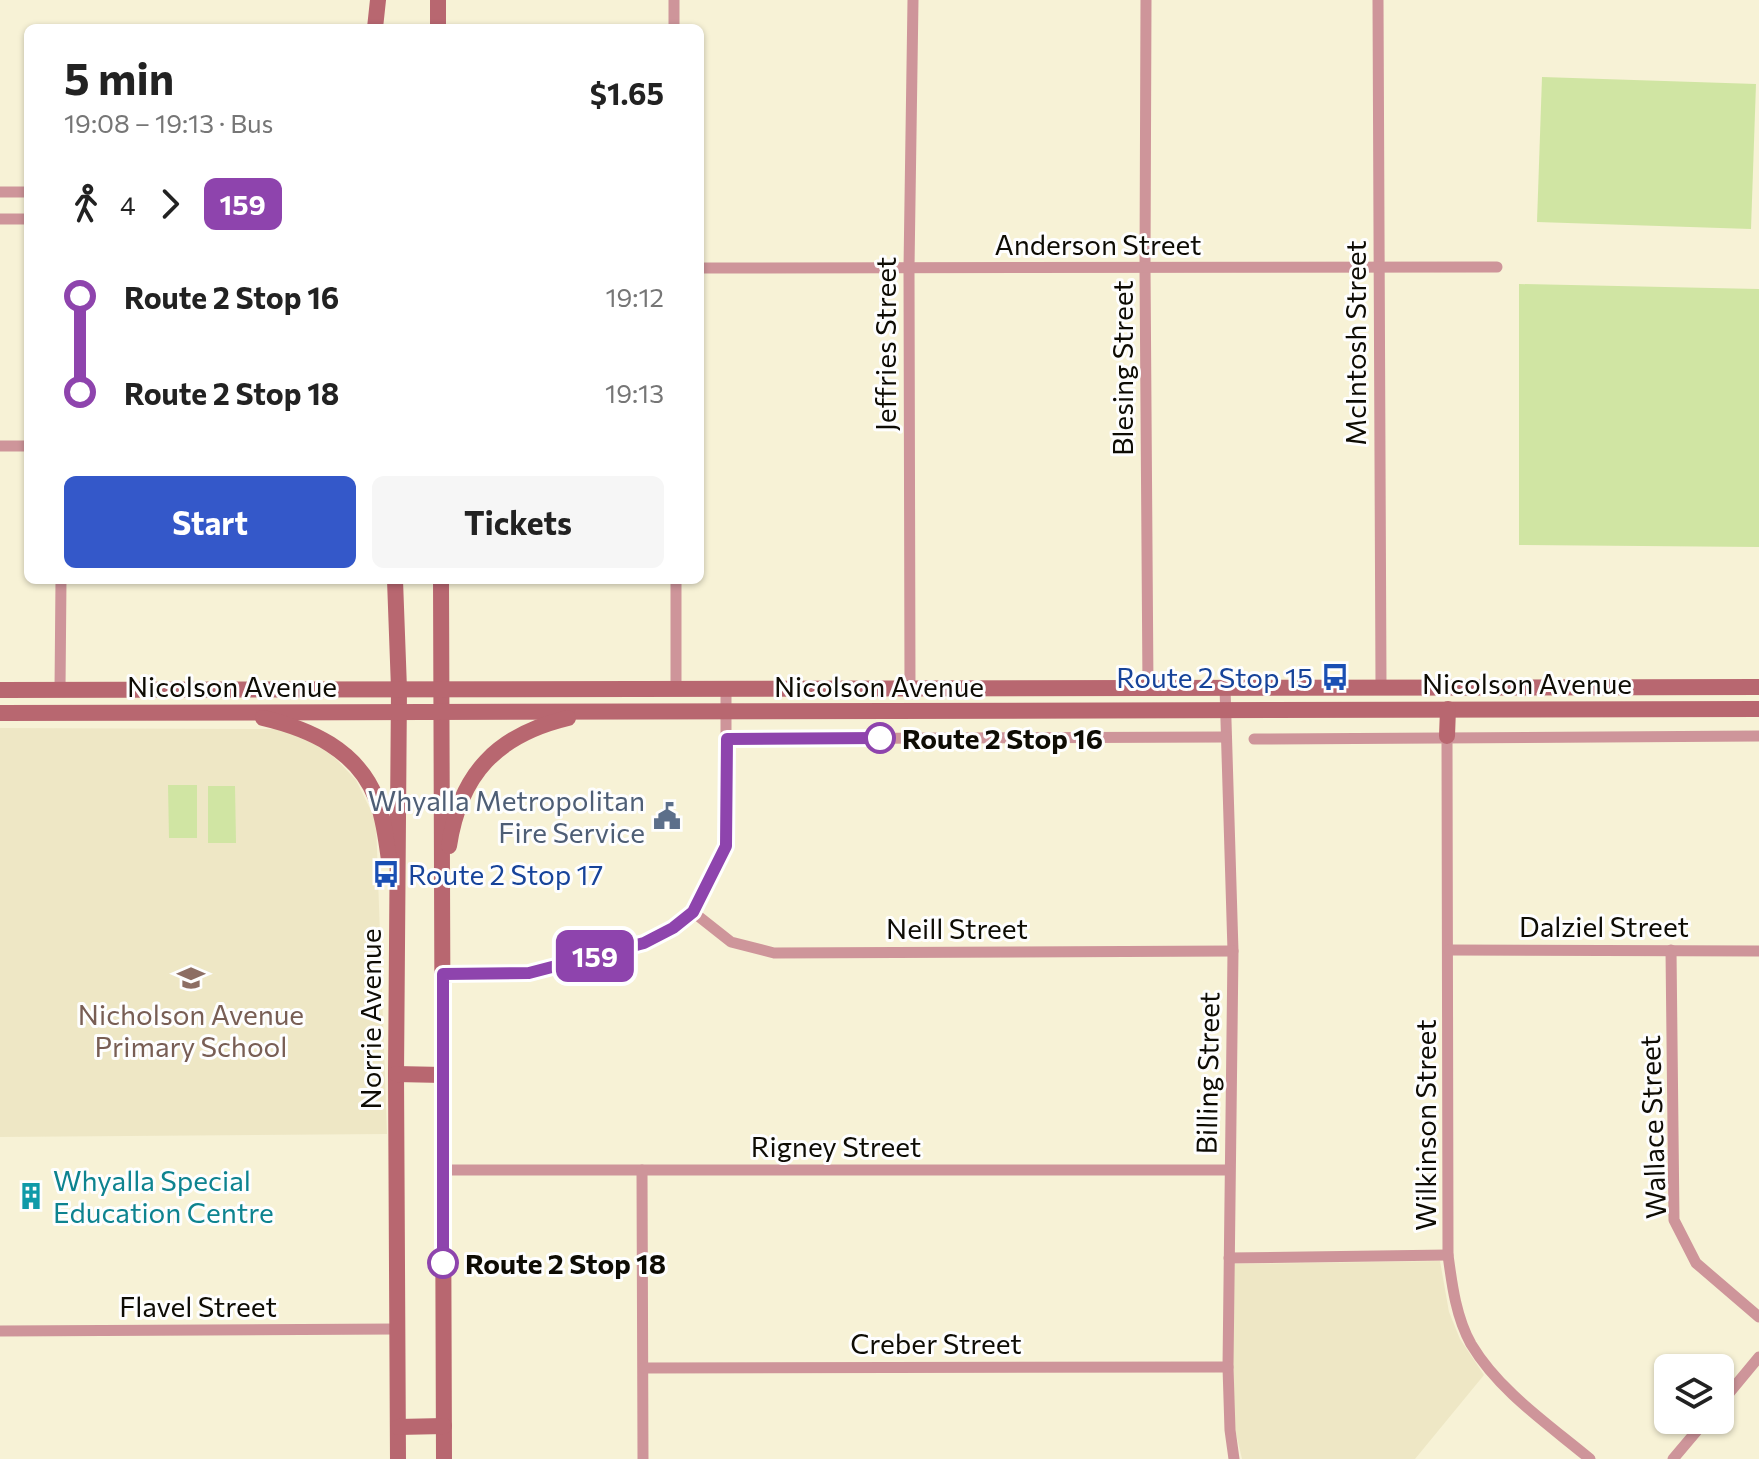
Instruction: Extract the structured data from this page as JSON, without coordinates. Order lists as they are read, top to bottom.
{
  "streets": {
    "main road": ["Nicolson Avenue", "Norrie Avenue"],
    "street": [
      "Anderson Street",
      "McIntosh Street",
      "Jeffries Street",
      "Blesing Street",
      "Dalziel Street",
      "Neill Street",
      "Billing Street",
      "Wilkinson Street",
      "Wallace Street",
      "Rigney Street",
      "Flavel Street",
      "Creber Street"
    ]
  },
  "crossings": [
    ["Anderson Street", "McIntosh Street"],
    ["Anderson Street", "Jeffries Street"],
    ["Anderson Street", "Blesing Street"],
    ["McIntosh Street", "Nicolson Avenue"],
    ["Jeffries Street", "Nicolson Avenue"],
    ["Blesing Street", "Nicolson Avenue"],
    ["Nicolson Avenue", "Norrie Avenue"],
    ["Nicolson Avenue", "Billing Street"],
    ["Nicolson Avenue", "Wilkinson Street"],
    ["Dalziel Street", "Wilkinson Street"],
    ["Dalziel Street", "Wallace Street"],
    ["Neill Street", "Billing Street"],
    ["Norrie Avenue", "Flavel Street"],
    ["Billing Street", "Rigney Street"],
    ["Billing Street", "Creber Street"]
  ],
  "places": {
    "bus stop": ["Route 2 Stop 15", "Route 2 Stop 17"],
    "other": ["Route 2 Stop 16", "Route 2 Stop 18"],
    "public building": ["Whyalla Metropolitan Fire Service"],
    "school or university": ["Nicholson Avenue Primary School"],
    "building": ["Whyalla Special Education Centre"]
  },
  "lines": ["bus line 159"],
  "page": {
    "on_map": "159",
    "heading": ["5 min", "19:08 – 19:13 · Bus", "$1.65"],
    "legs": ["4", "159"],
    "list": [
      {
        "name": "Route 2 Stop 16",
        "value": "19:12"
      },
      {
        "name": "Route 2 Stop 18",
        "value": "19:13"
      }
    ],
    "buttons": ["Start", "Tickets"]
  }
}
